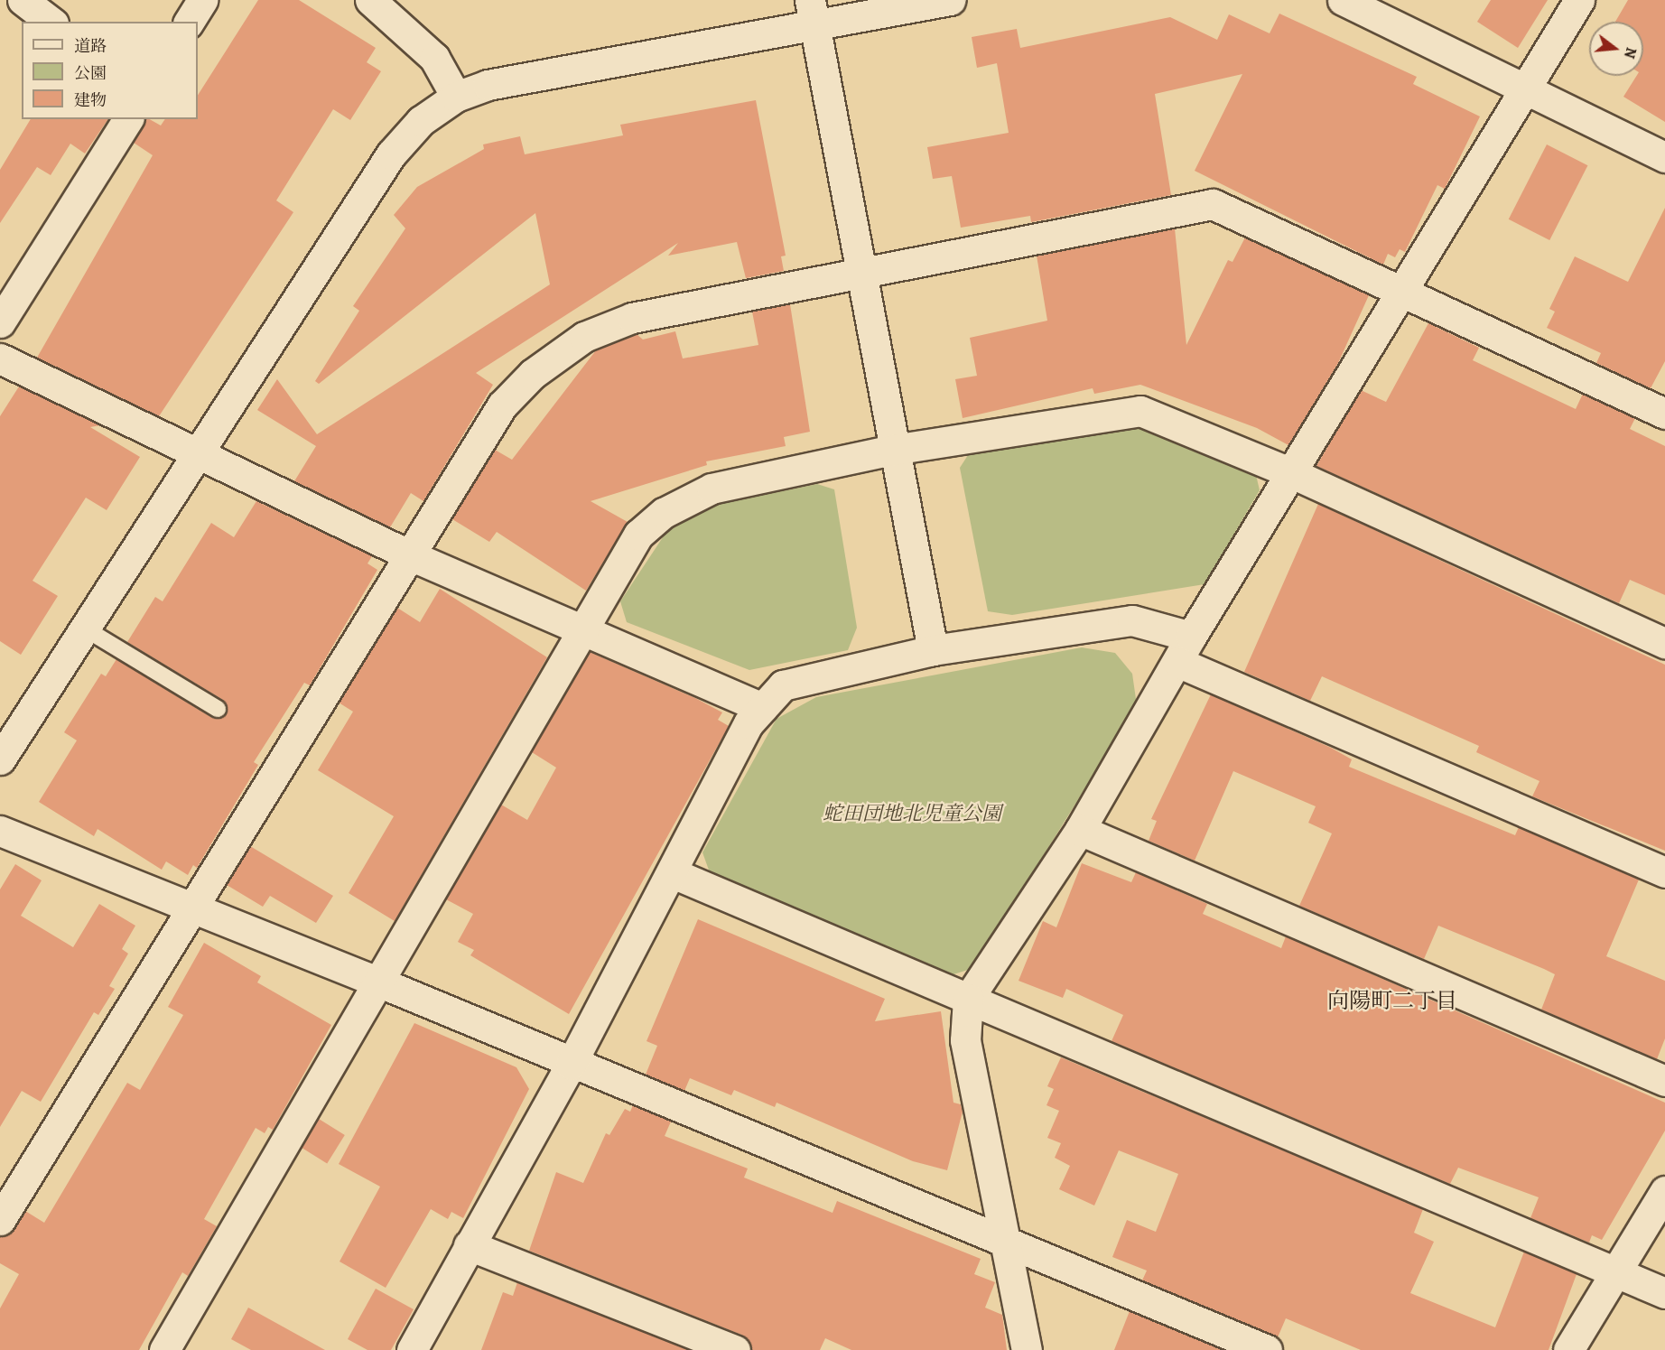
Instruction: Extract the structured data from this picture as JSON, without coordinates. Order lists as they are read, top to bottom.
{
  "districts": ["向陽町二丁目"],
  "parks": ["蛇田団地北児童公園"],
  "legend": ["道路", "公園", "建物"],
  "north": "right"
}
